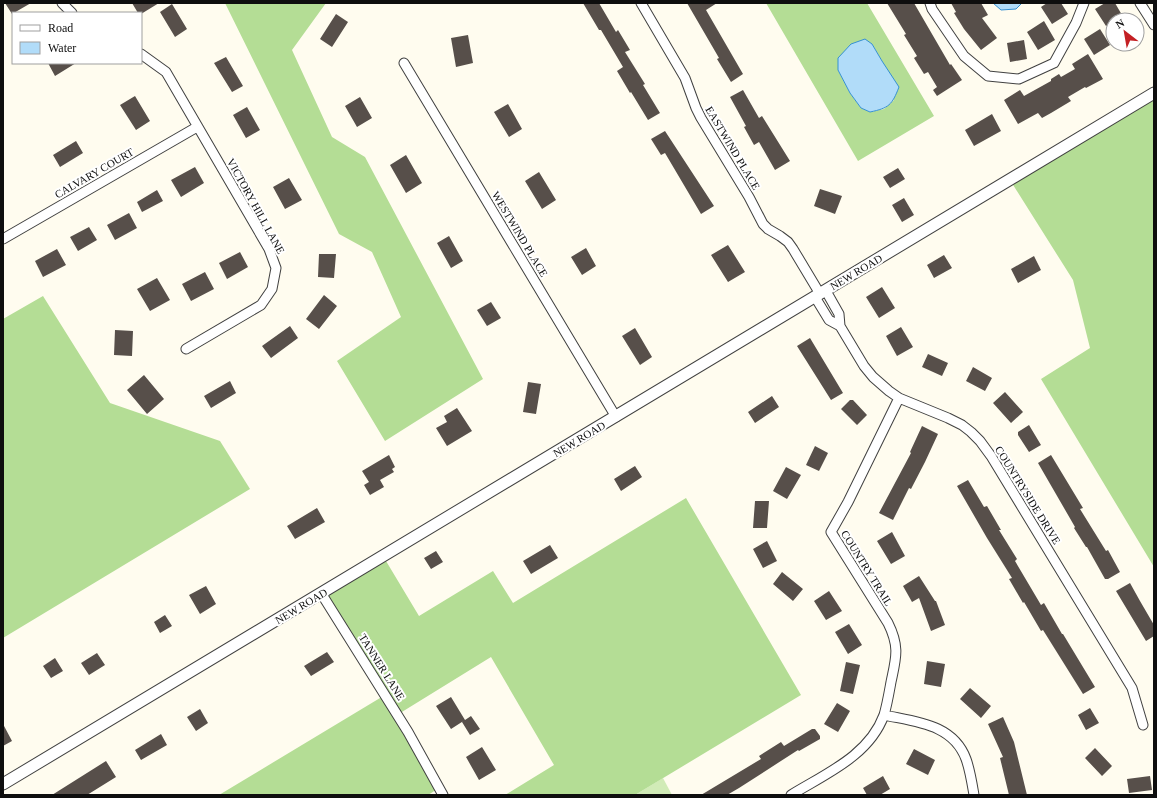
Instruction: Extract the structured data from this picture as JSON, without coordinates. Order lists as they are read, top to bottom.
{
  "streets": {
    "street": [
      "EASTWIND PLACE",
      "CALVARY COURT",
      "VICTORY HILL LANE",
      "WESTWIND PLACE",
      "NEW ROAD",
      "COUNTRYSIDE DRIVE",
      "COUNTRY TRAIL",
      "TANNER LANE"
    ]
  },
  "crossings": [
    ["EASTWIND PLACE", "NEW ROAD"],
    ["EASTWIND PLACE", "COUNTRYSIDE DRIVE"],
    ["CALVARY COURT", "VICTORY HILL LANE"],
    ["WESTWIND PLACE", "NEW ROAD"],
    ["NEW ROAD", "COUNTRYSIDE DRIVE"],
    ["NEW ROAD", "TANNER LANE"],
    ["COUNTRYSIDE DRIVE", "COUNTRY TRAIL"]
  ],
  "legend": ["Road", "Water"],
  "north": "top left"
}
